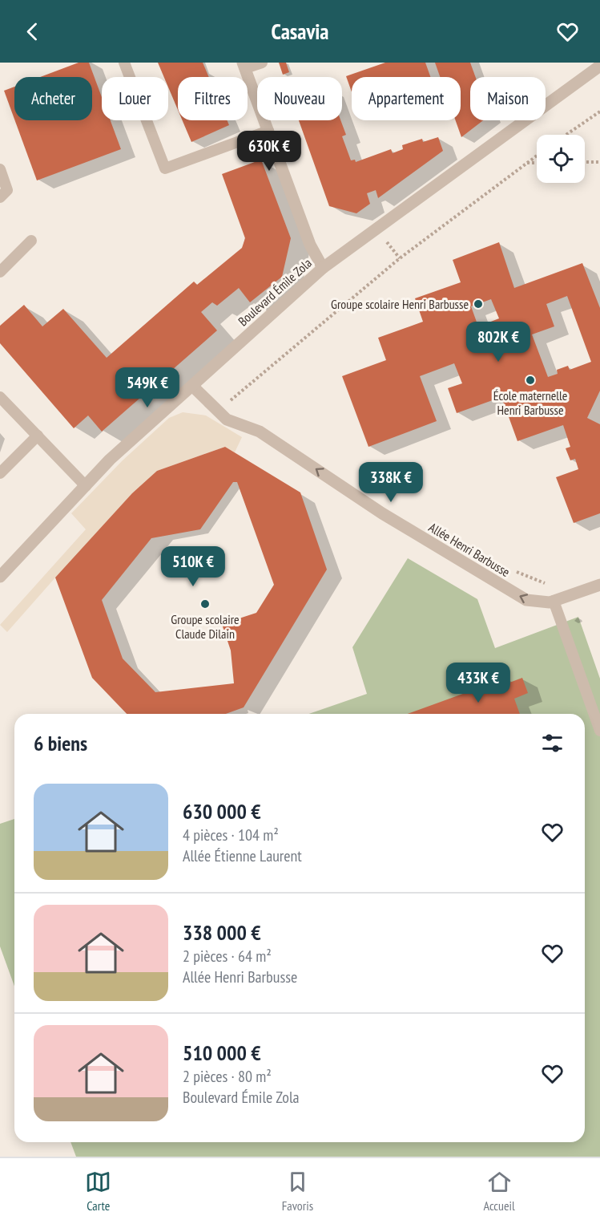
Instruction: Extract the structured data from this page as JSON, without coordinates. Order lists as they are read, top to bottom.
{
  "streets": {
    "street": ["Boulevard Émile Zola", "Allée Henri Barbusse"]
  },
  "crossings": [
    ["Boulevard Émile Zola", "Allée Henri Barbusse"]
  ],
  "one_way": ["Allée Henri Barbusse"],
  "places": ["Groupe scolaire Henri Barbusse", "École maternelle Henri Barbusse", "Groupe scolaire Claude Dilain"],
  "page": {
    "header": "Casavia",
    "chip": [
      "Acheter",
      "Louer",
      "Filtres",
      "Nouveau",
      "Appartement",
      "Maison"
    ],
    "price": [
      "630K €",
      "802K €",
      "549K €",
      "338K €",
      "510K €",
      "433K €"
    ],
    "heading": "6 biens",
    "list": [
      {
        "name": "630 000 €",
        "note": "4 pièces · 104 m² · Allée Étienne Laurent"
      },
      {
        "name": "338 000 €",
        "note": "2 pièces · 64 m² · Allée Henri Barbusse"
      },
      {
        "name": "510 000 €",
        "note": "2 pièces · 80 m² · Boulevard Émile Zola"
      }
    ],
    "tabs": ["Carte", "Favoris", "Accueil"]
  }
}
